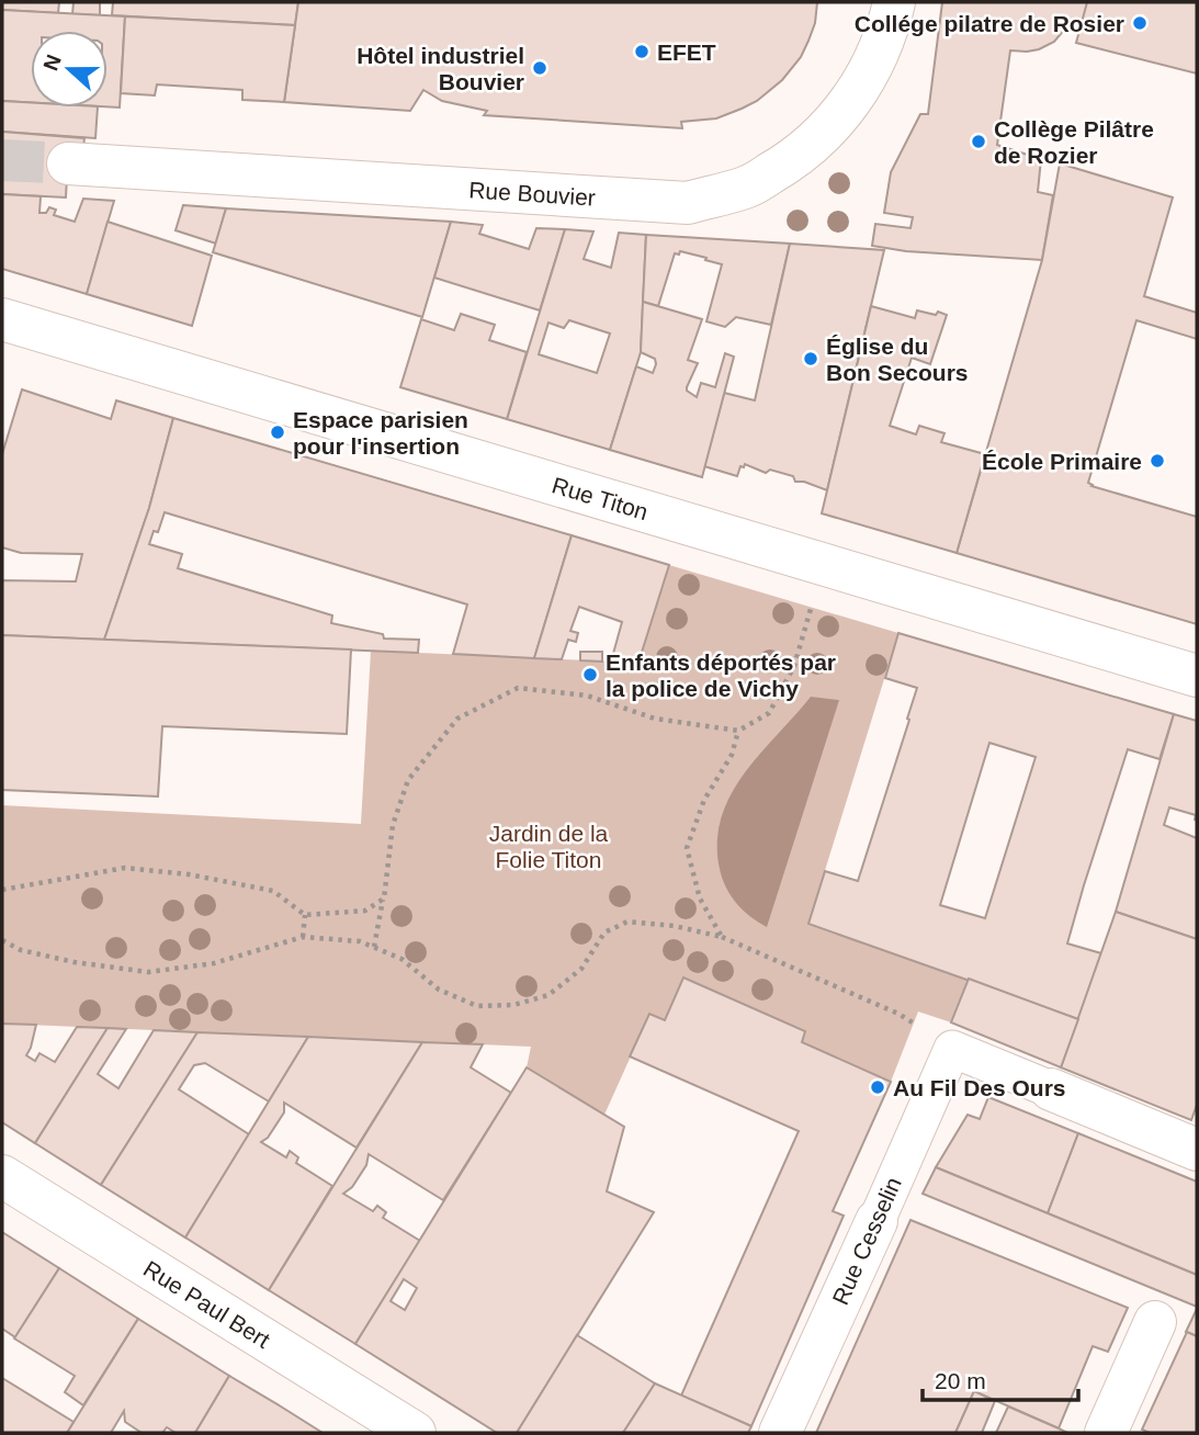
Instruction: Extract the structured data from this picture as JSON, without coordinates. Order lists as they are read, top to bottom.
{
  "streets": {
    "street": [
      "Rue Bouvier",
      "Rue Titon",
      "Rue Cesselin",
      "Rue Paul Bert"
    ]
  },
  "parks": ["Jardin de la Folie Titon"],
  "places": [
    "Collége pilatre de Rosier",
    "EFET",
    "Hôtel industriel Bouvier",
    "Collège Pilâtre de Rozier",
    "Église du Bon Secours",
    "Espace parisien pour l'insertion",
    "École Primaire",
    "Enfants déportés par la police de Vichy",
    "Au Fil Des Ours"
  ],
  "scale_bar": "20 m",
  "north": "left"
}
